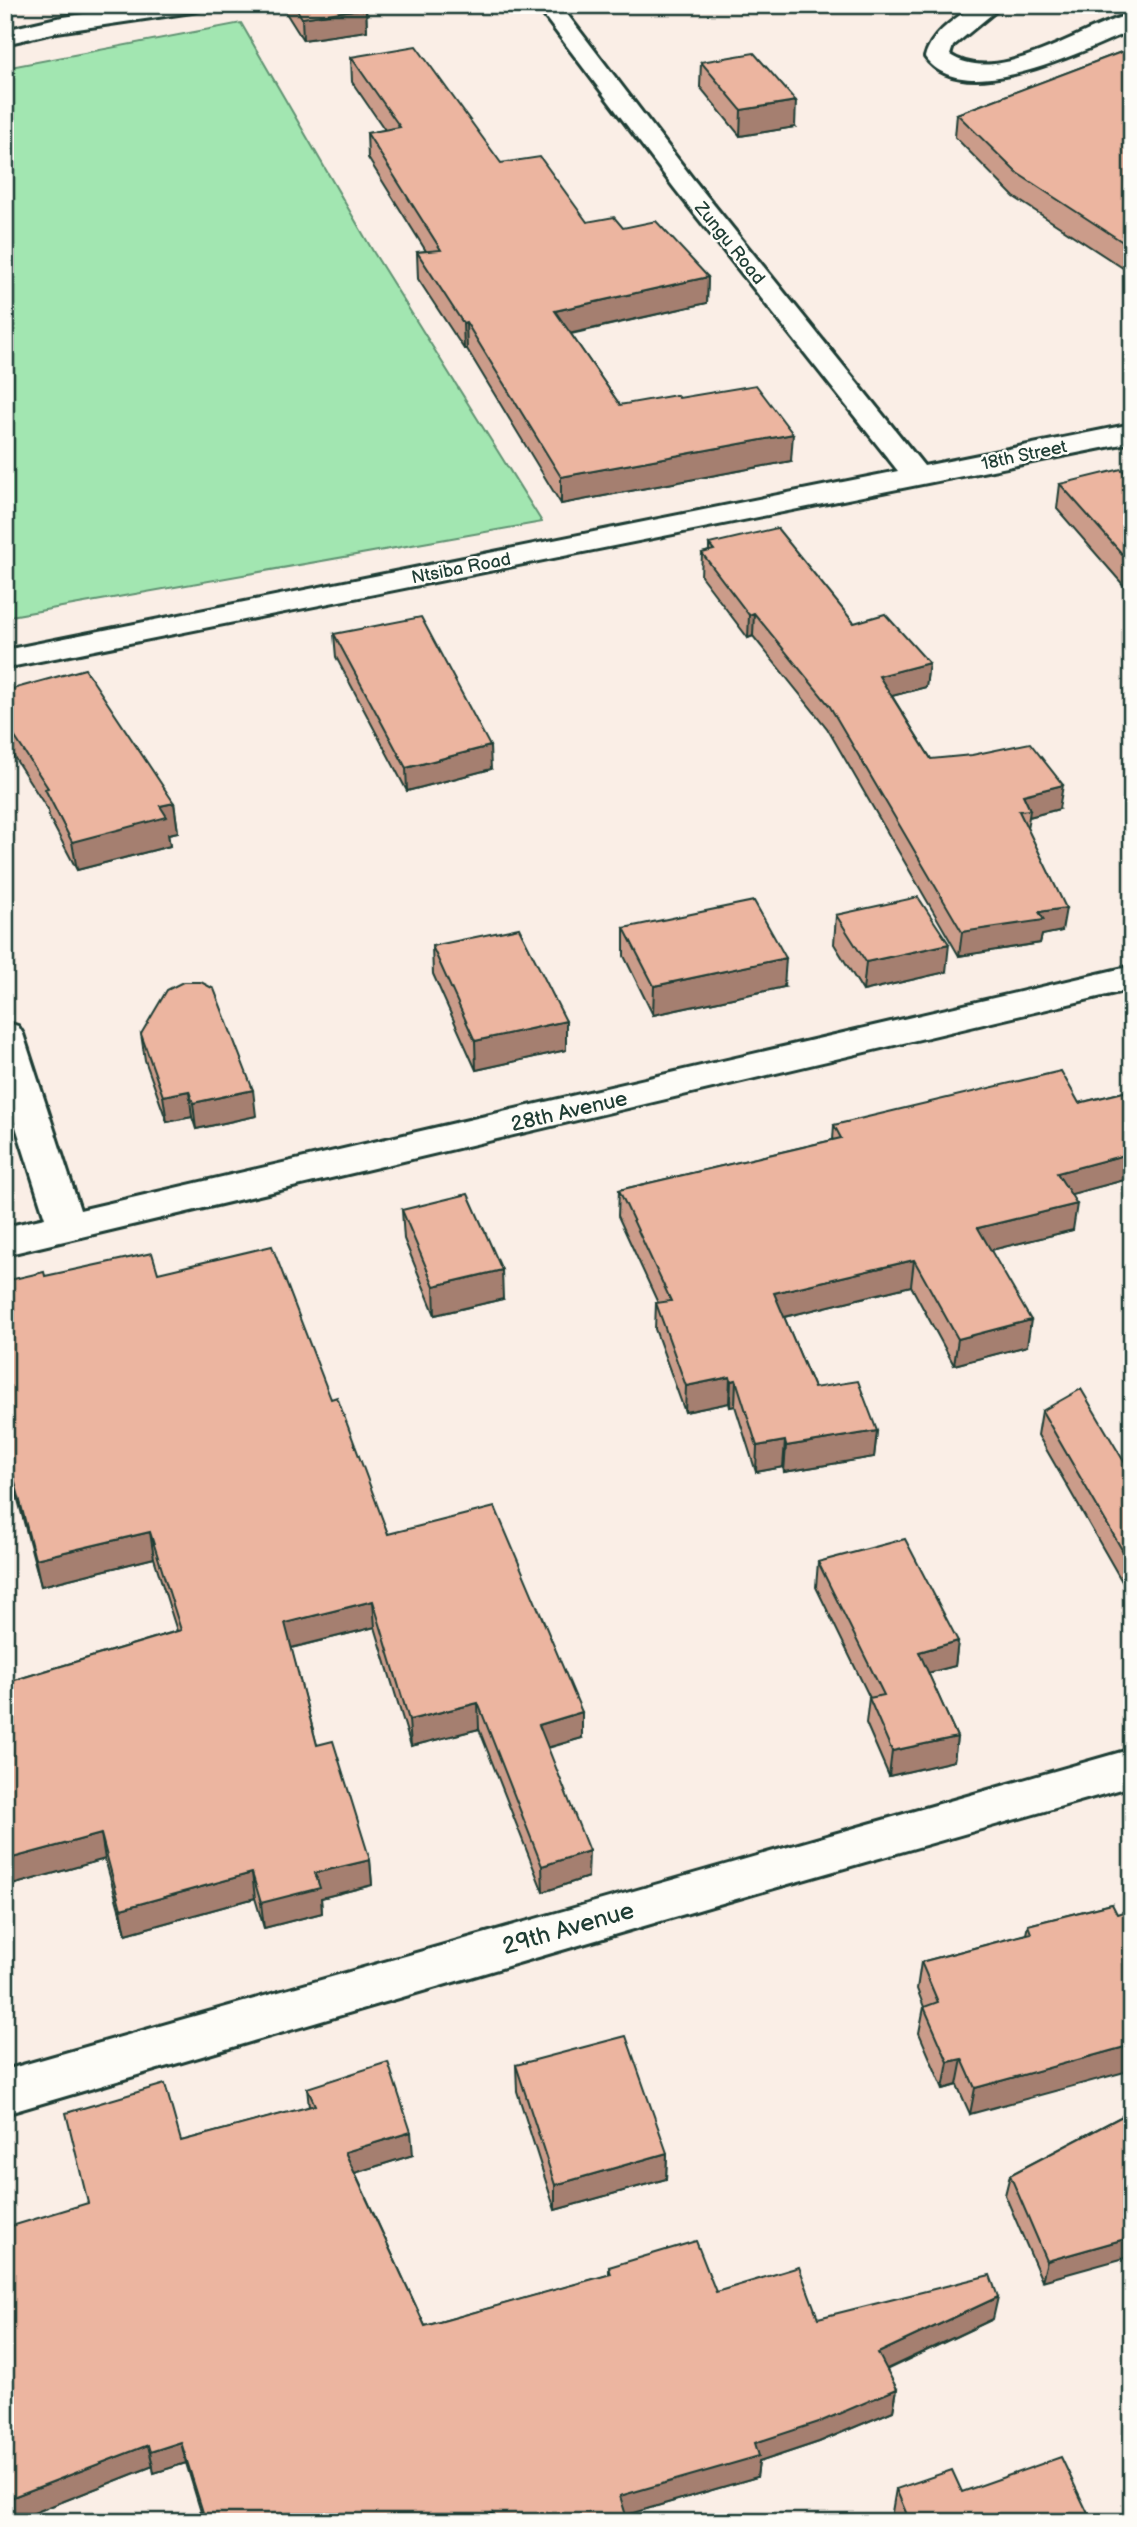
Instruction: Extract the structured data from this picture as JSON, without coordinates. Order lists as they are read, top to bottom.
{
  "streets": {
    "street": [
      "Zungu Road",
      "18th Street",
      "Ntsiba Road",
      "28th Avenue",
      "29th Avenue"
    ]
  },
  "crossings": [
    ["Zungu Road", "18th Street"],
    ["Zungu Road", "Ntsiba Road"],
    ["18th Street", "Ntsiba Road"]
  ]
}
